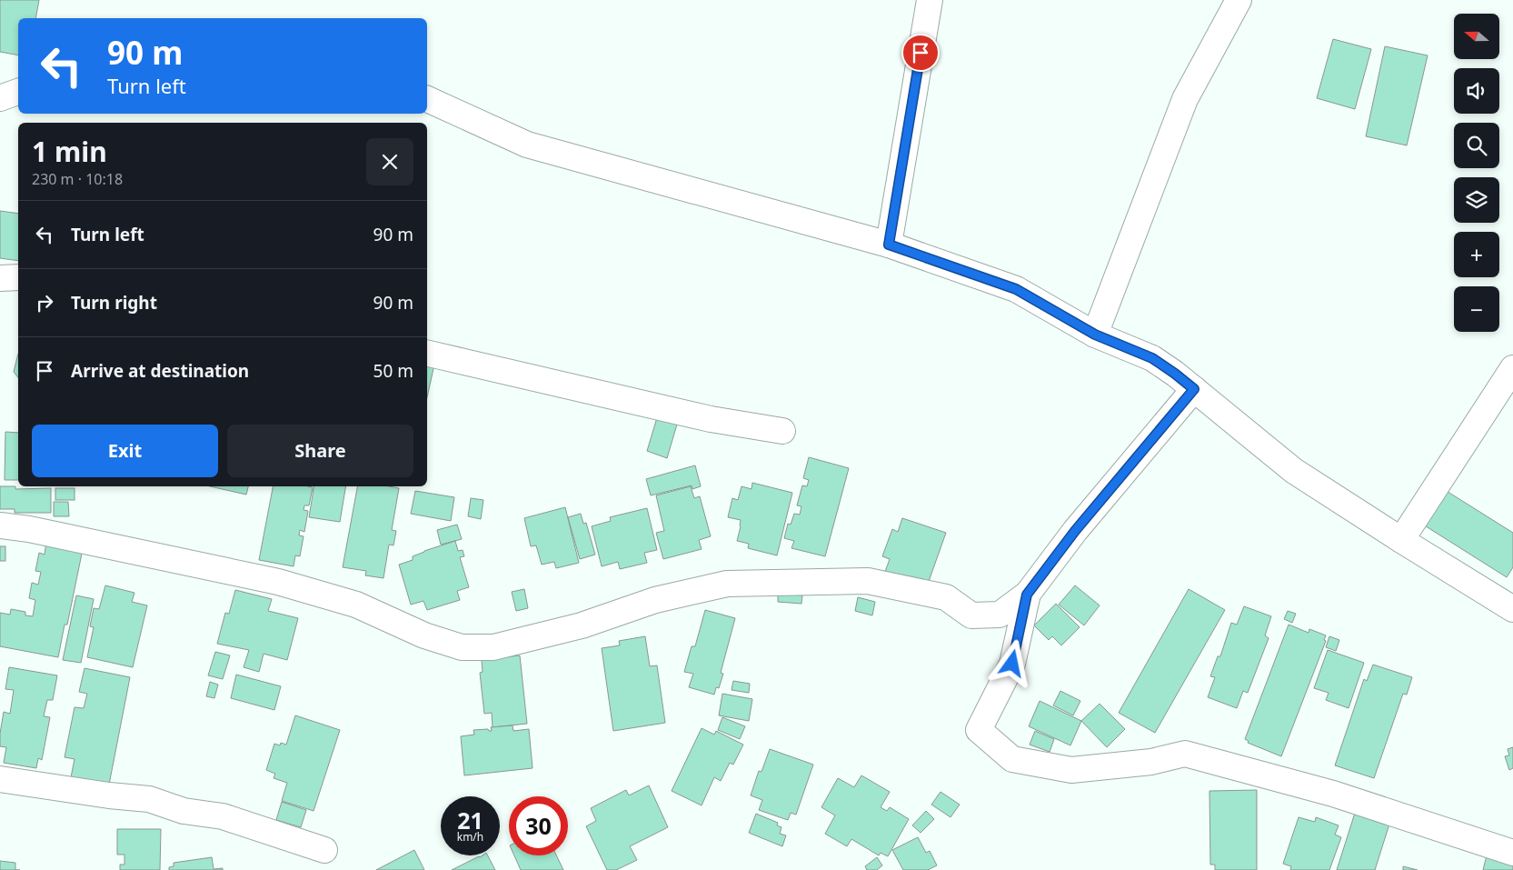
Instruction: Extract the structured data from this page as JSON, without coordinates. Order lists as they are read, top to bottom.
{
  "north": "left",
  "page": {
    "map_buttons": ["+", "−"],
    "turn": ["90 m", "Turn left"],
    "heading": ["1 min", "230 m · 10:18"],
    "list": [
      {
        "name": "Turn left",
        "value": "90 m"
      },
      {
        "name": "Turn right",
        "value": "90 m"
      },
      {
        "name": "Arrive at destination",
        "value": "50 m"
      }
    ],
    "buttons": ["Exit", "Share"],
    "speed": "21 km/h",
    "limit": "30"
  }
}
